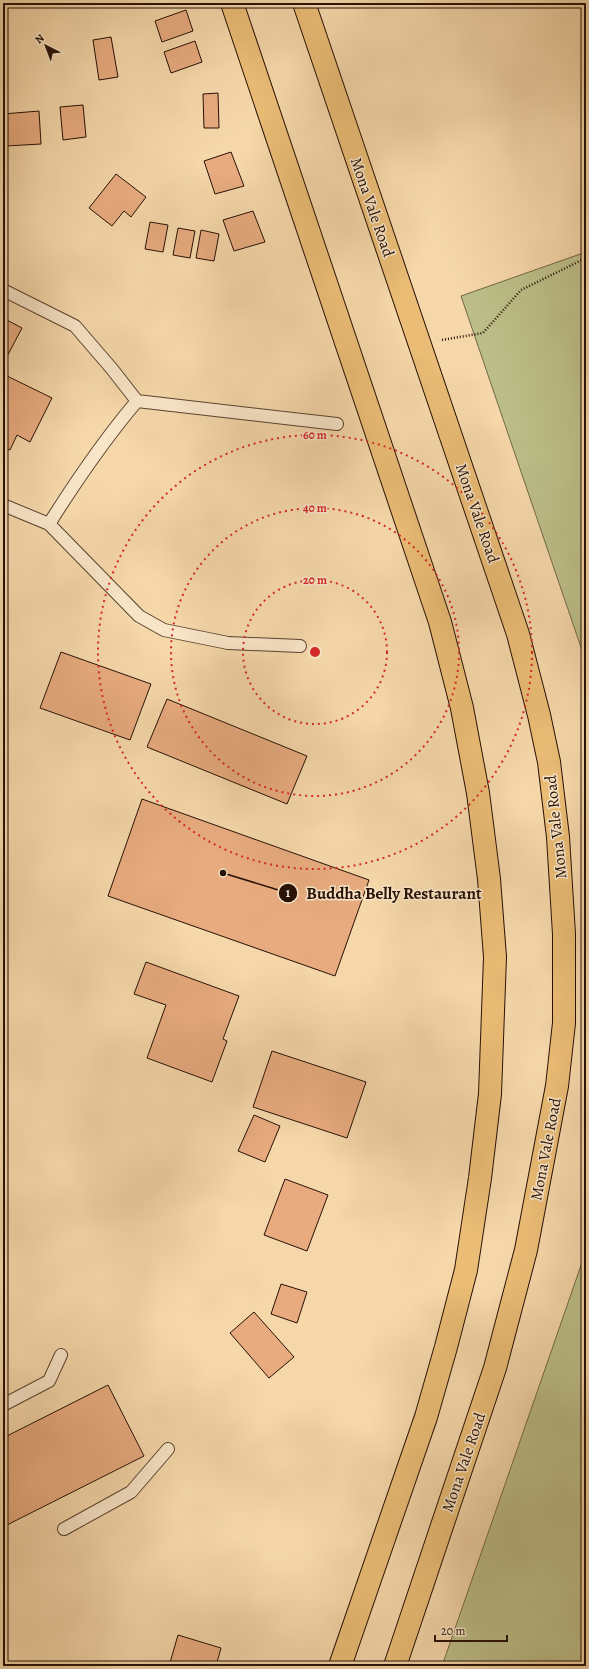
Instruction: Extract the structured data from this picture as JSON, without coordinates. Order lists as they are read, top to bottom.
{
  "streets": {
    "highway": ["Mona Vale Road"]
  },
  "places": ["Buddha Belly Restaurant"],
  "scale_bar": "20 m",
  "north": "top left",
  "rings": ["60 m", "40 m", "20 m"]
}
